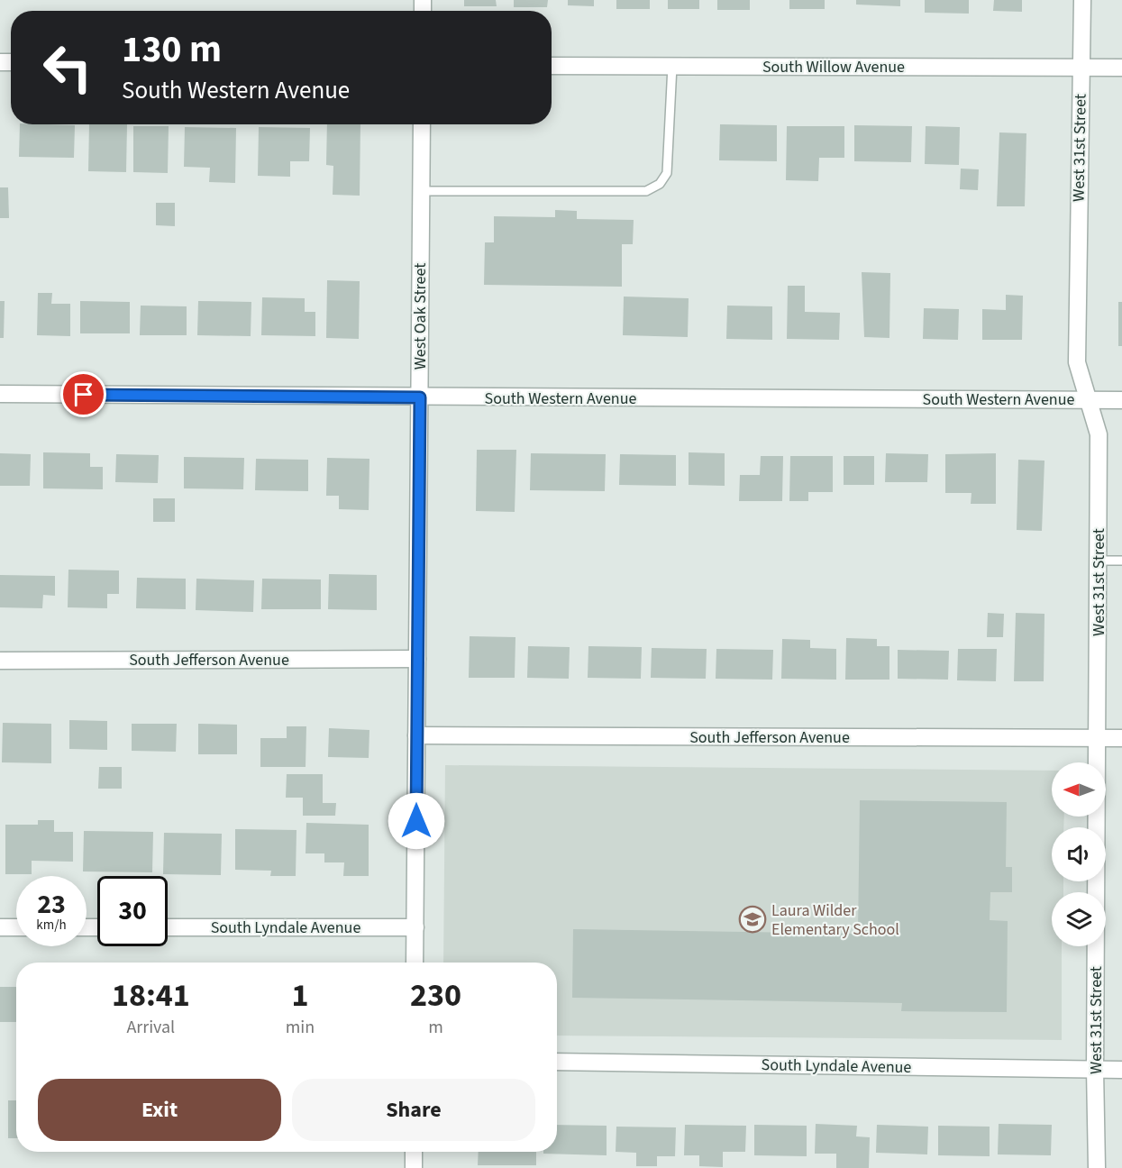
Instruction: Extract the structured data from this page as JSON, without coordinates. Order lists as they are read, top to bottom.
{
  "streets": {
    "street": [
      "South Willow Avenue",
      "West 31st Street",
      "West Oak Street",
      "South Western Avenue",
      "South Jefferson Avenue",
      "South Lyndale Avenue"
    ]
  },
  "crossings": [
    ["South Willow Avenue", "West 31st Street"],
    ["West 31st Street", "South Western Avenue"],
    ["West 31st Street", "South Jefferson Avenue"],
    ["West 31st Street", "South Lyndale Avenue"],
    ["West Oak Street", "South Western Avenue"],
    ["West Oak Street", "South Jefferson Avenue"],
    ["West Oak Street", "South Lyndale Avenue"]
  ],
  "places": {
    "school or university": ["Laura Wilder Elementary School"]
  },
  "north": "left",
  "page": {
    "turn": ["130 m", "South Western Avenue"],
    "speed": "23 km/h",
    "limit": "30",
    "eta": [
      "18:41",
      "Arrival",
      "1",
      "min",
      "230",
      "m"
    ],
    "buttons": ["Exit", "Share"]
  }
}
